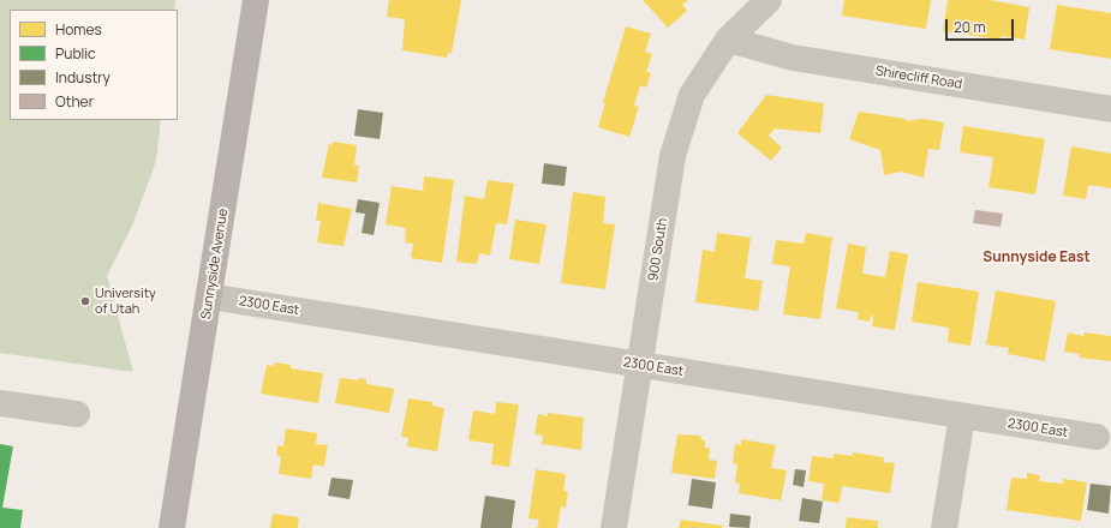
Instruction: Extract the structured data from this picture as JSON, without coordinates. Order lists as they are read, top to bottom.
{
  "streets": {
    "main road": ["Sunnyside Avenue"],
    "street": ["Shirecliff Road", "900 South", "2300 East"]
  },
  "crossings": [
    ["Shirecliff Road", "900 South"],
    ["900 South", "2300 East"],
    ["Sunnyside Avenue", "2300 East"]
  ],
  "districts": ["Sunnyside East"],
  "places": ["University of Utah"],
  "legend": [
    "Homes",
    "Public",
    "Industry",
    "Other"
  ],
  "scale_bar": "20 m"
}
